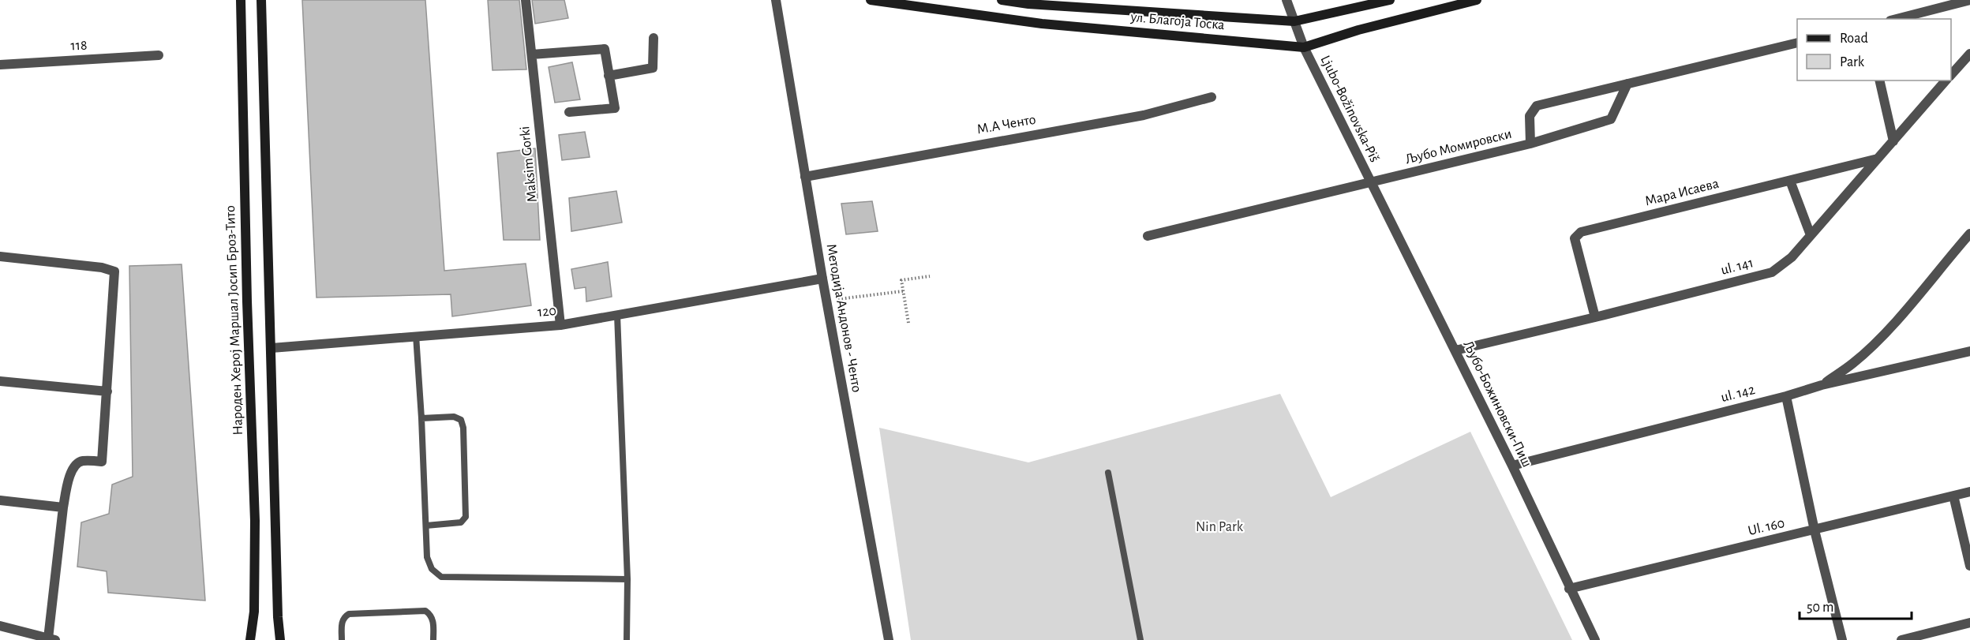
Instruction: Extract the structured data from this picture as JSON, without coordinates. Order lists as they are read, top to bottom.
{
  "streets": {
    "main road": ["ул. Благоја Тоска", "Народен Херој Маршал Јосип Броз-Тито"],
    "street": [
      "118",
      "Ljubo-Božinovska-Piš",
      "М.А Ченто",
      "Љубо Момировски",
      "Maksim Gorki",
      "Мара Исаева",
      "ul. 141",
      "120",
      "Методија Андонов - Ченто",
      "ul. 142",
      "Љубо-Божиновски-Пиш",
      "Ul. 160"
    ]
  },
  "crossings": [
    ["ул. Благоја Тоска", "Ljubo-Božinovska-Piš"],
    ["Ljubo-Božinovska-Piš", "Љубо Момировски"],
    ["Ljubo-Božinovska-Piš", "Љубо-Божиновски-Пиш"],
    ["М.А Ченто", "Методија Андонов - Ченто"],
    ["Љубо Момировски", "Љубо-Божиновски-Пиш"],
    ["Maksim Gorki", "120"],
    ["Мара Исаева", "ul. 141"],
    ["ul. 141", "Љубо-Божиновски-Пиш"],
    ["120", "Методија Андонов - Ченто"],
    ["ul. 142", "Љубо-Божиновски-Пиш"],
    ["Љубо-Божиновски-Пиш", "Ul. 160"]
  ],
  "parks": ["Nin Park"],
  "legend": ["Road", "Park"],
  "scale_bar": "50 m"
}
